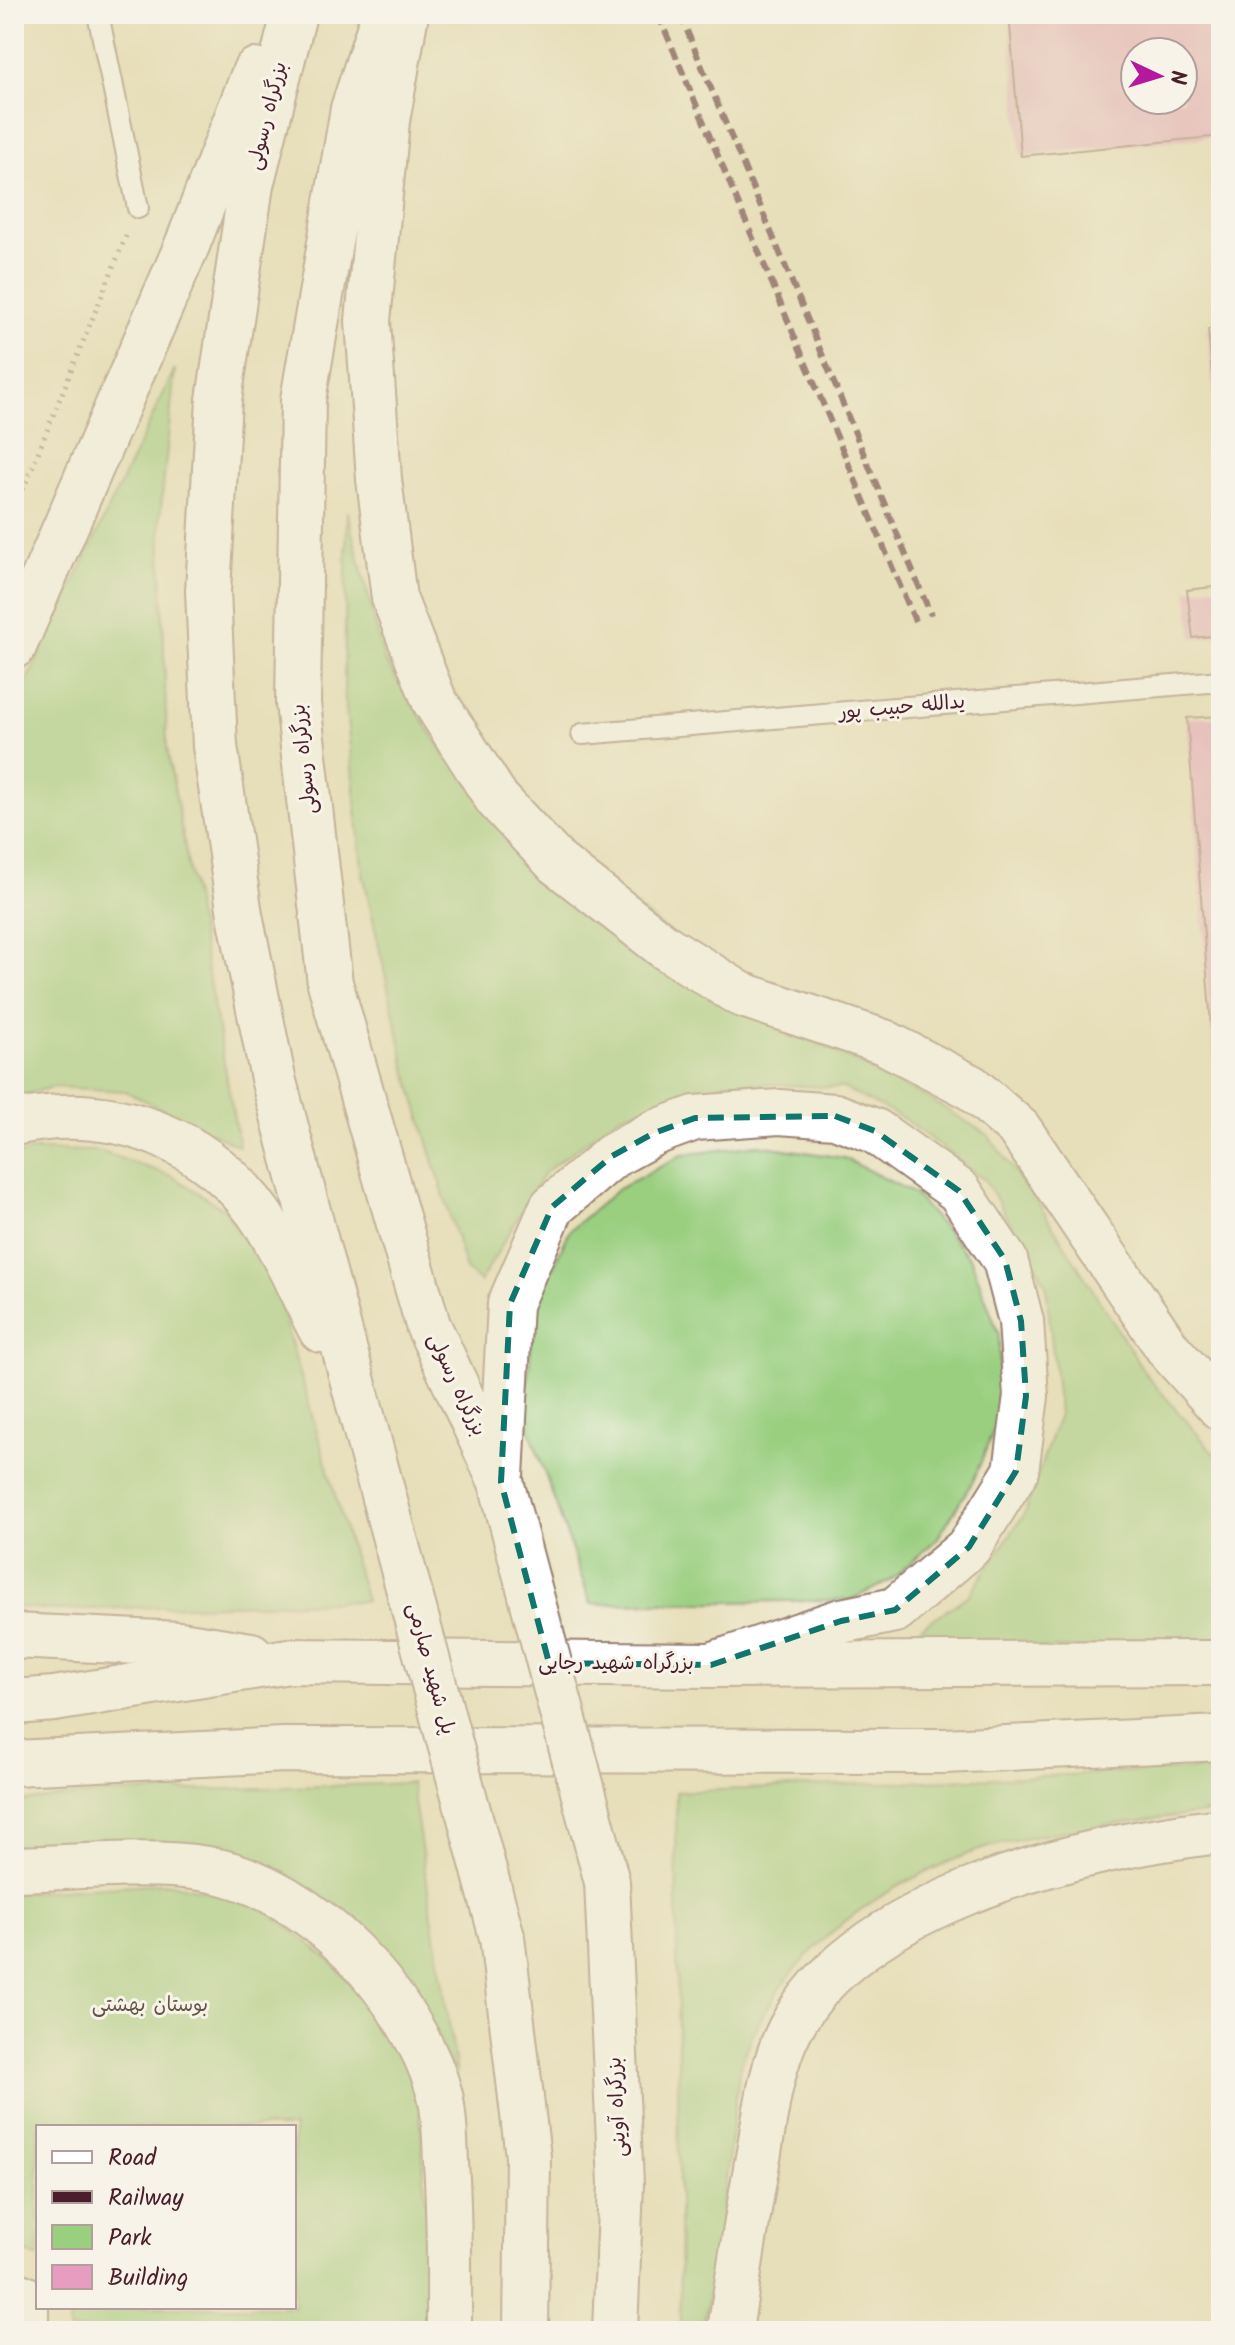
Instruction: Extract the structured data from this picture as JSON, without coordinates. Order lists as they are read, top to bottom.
{
  "streets": {
    "highway": [
      "بزرگراه رسولی",
      "بزرگراه شهید رجایی",
      "پل شهید صارمی",
      "بزرگراه آوینی"
    ],
    "lane": ["یدالله حبیب پور"]
  },
  "crossings": [
    ["بزرگراه رسولی", "پل شهید صارمی"],
    ["بزرگراه رسولی", "بزرگراه آوینی"]
  ],
  "parks": ["بوستان بهشتی"],
  "legend": [
    "Road",
    "Railway",
    "Park",
    "Building"
  ],
  "north": "right"
}
